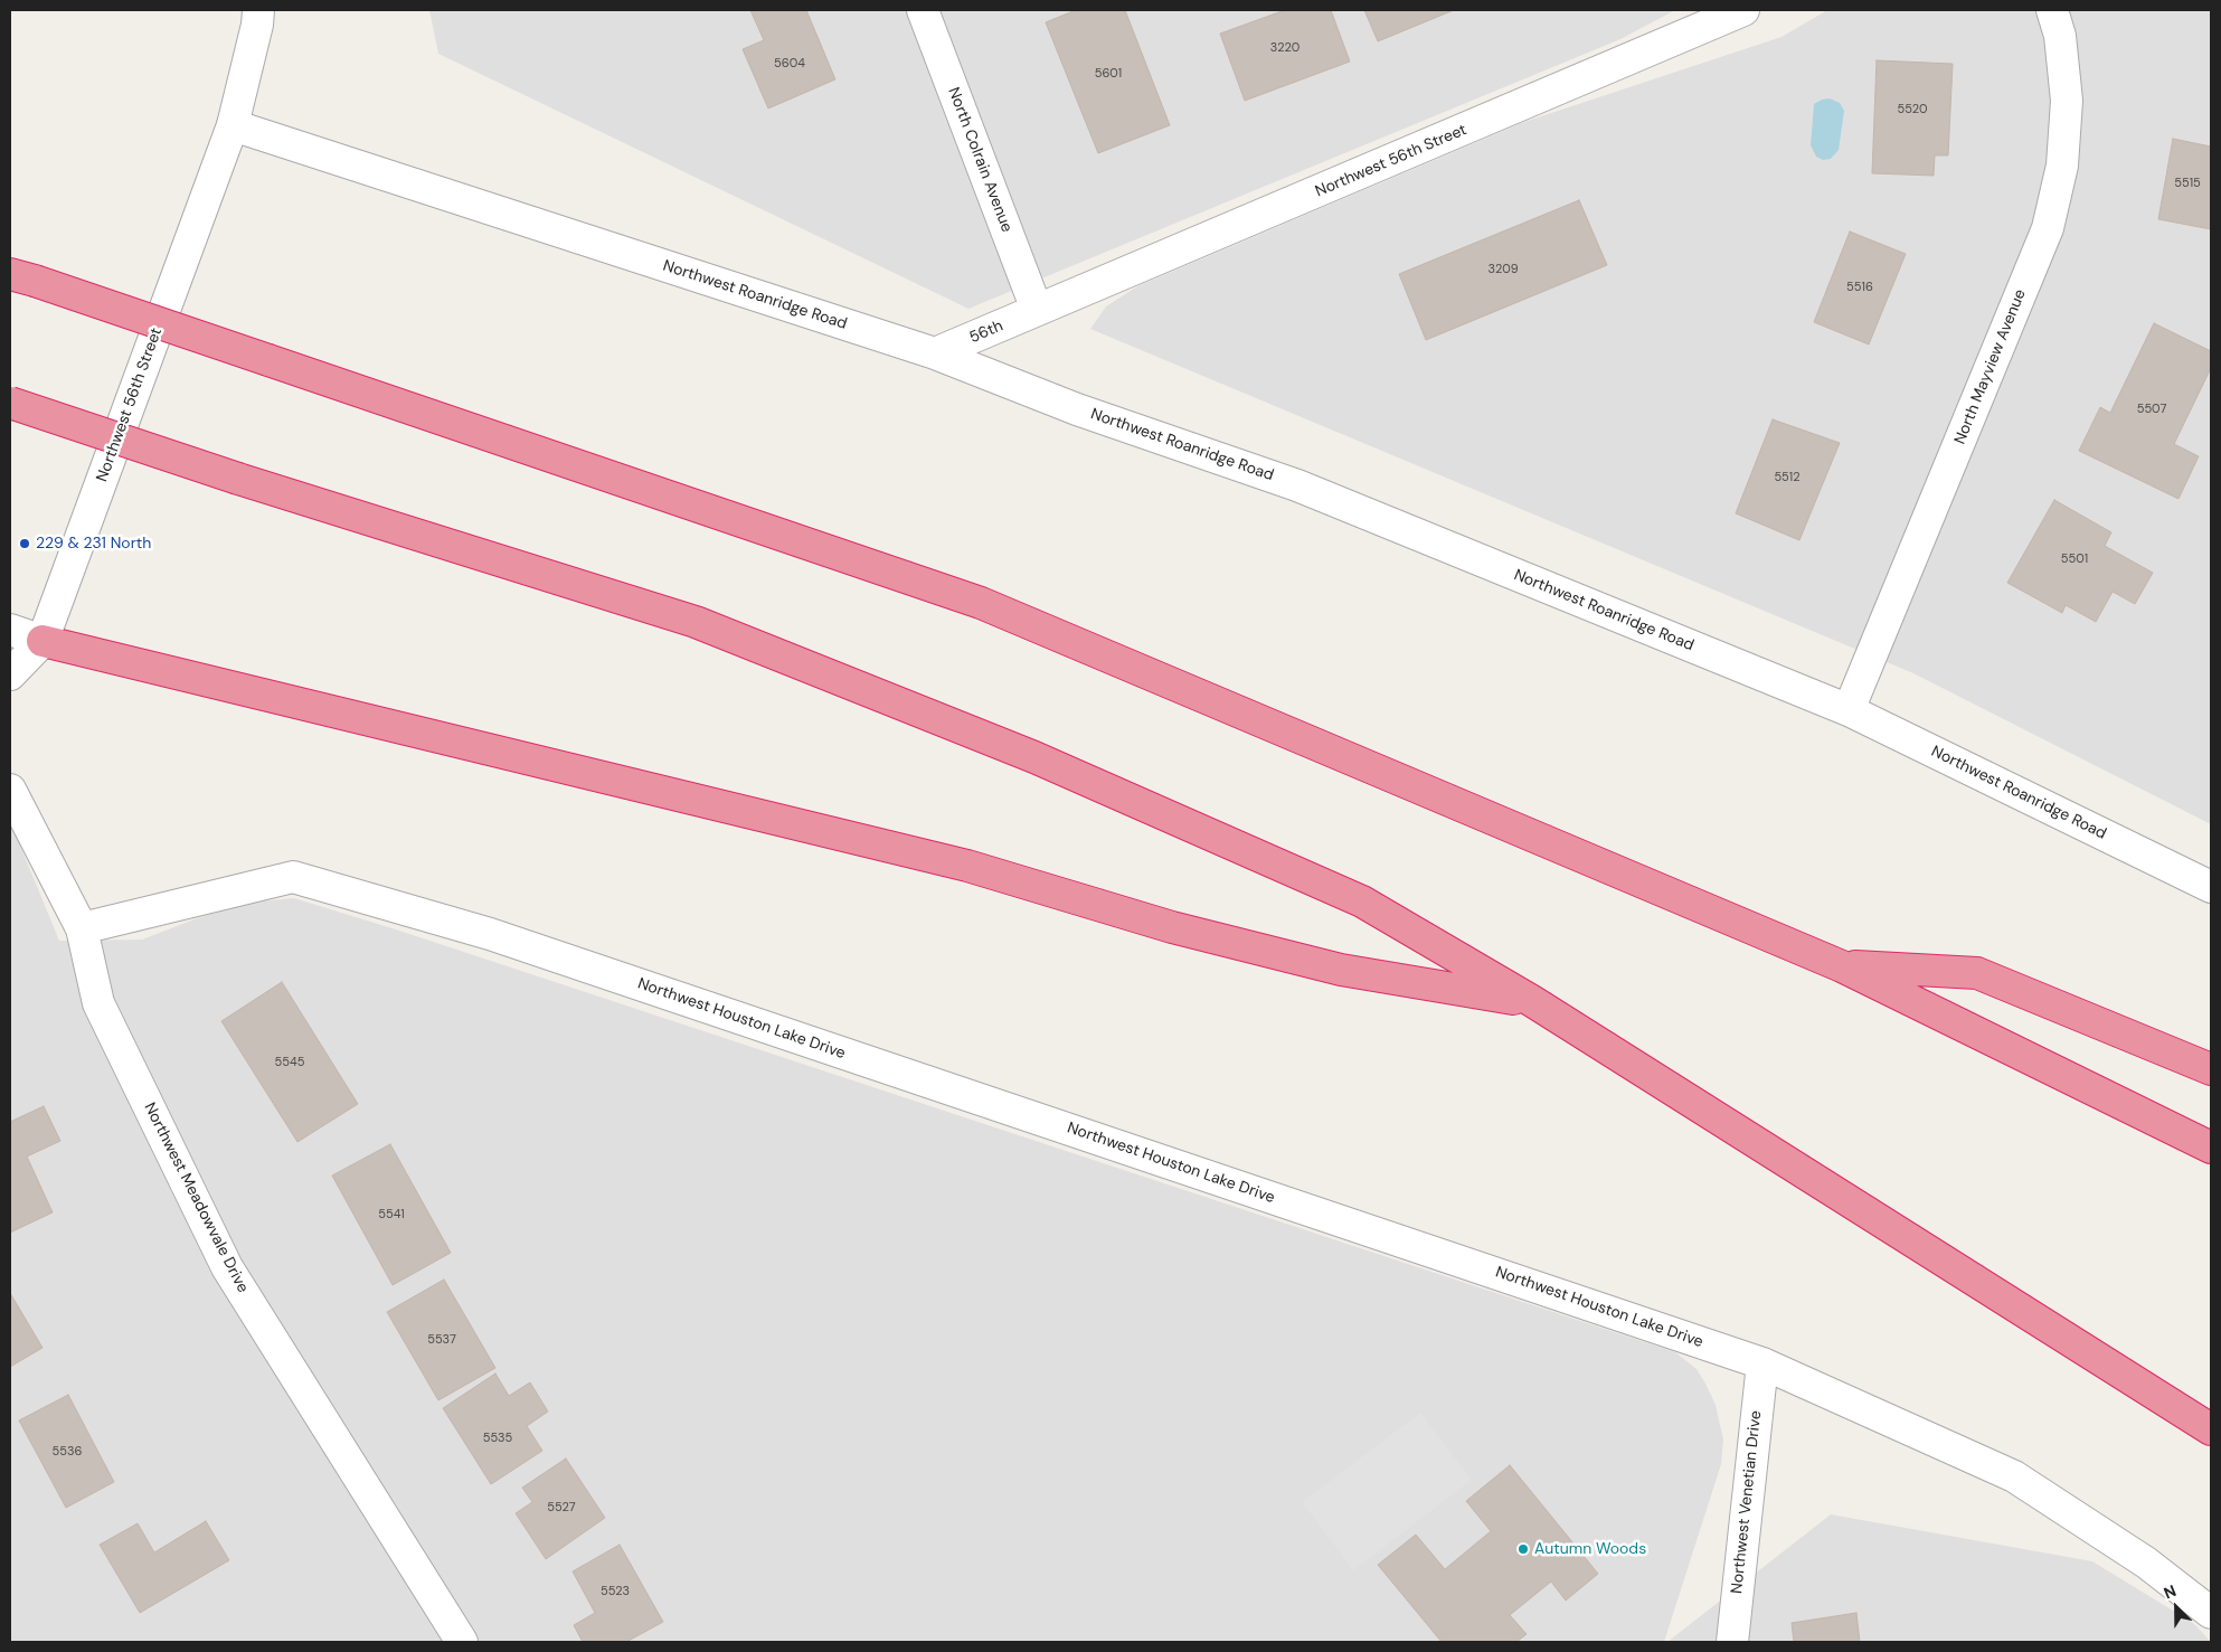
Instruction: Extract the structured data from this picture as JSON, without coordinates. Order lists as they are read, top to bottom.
{
  "streets": {
    "street": [
      "North Colrain Avenue",
      "Northwest 56th Street",
      "Northwest Roanridge Road",
      "56th",
      "North Mayview Avenue",
      "Northwest Houston Lake Drive",
      "Northwest Meadowvale Drive",
      "Northwest Venetian Drive"
    ]
  },
  "crossings": [
    ["North Colrain Avenue", "Northwest 56th Street"],
    ["North Colrain Avenue", "56th"],
    ["Northwest 56th Street", "Northwest Roanridge Road"],
    ["Northwest 56th Street", "56th"],
    ["Northwest Roanridge Road", "56th"],
    ["Northwest Roanridge Road", "North Mayview Avenue"],
    ["Northwest Houston Lake Drive", "Northwest Meadowvale Drive"],
    ["Northwest Houston Lake Drive", "Northwest Venetian Drive"]
  ],
  "places": ["229 & 231 North", "Autumn Woods"],
  "house_numbers": [
    "3220",
    "5604",
    "5601",
    "5520",
    "5515",
    "3209",
    "5516",
    "5507",
    "5512",
    "5501",
    "5545",
    "5541",
    "5537",
    "5535",
    "5536",
    "5527",
    "5523"
  ],
  "north": "top left"
}
